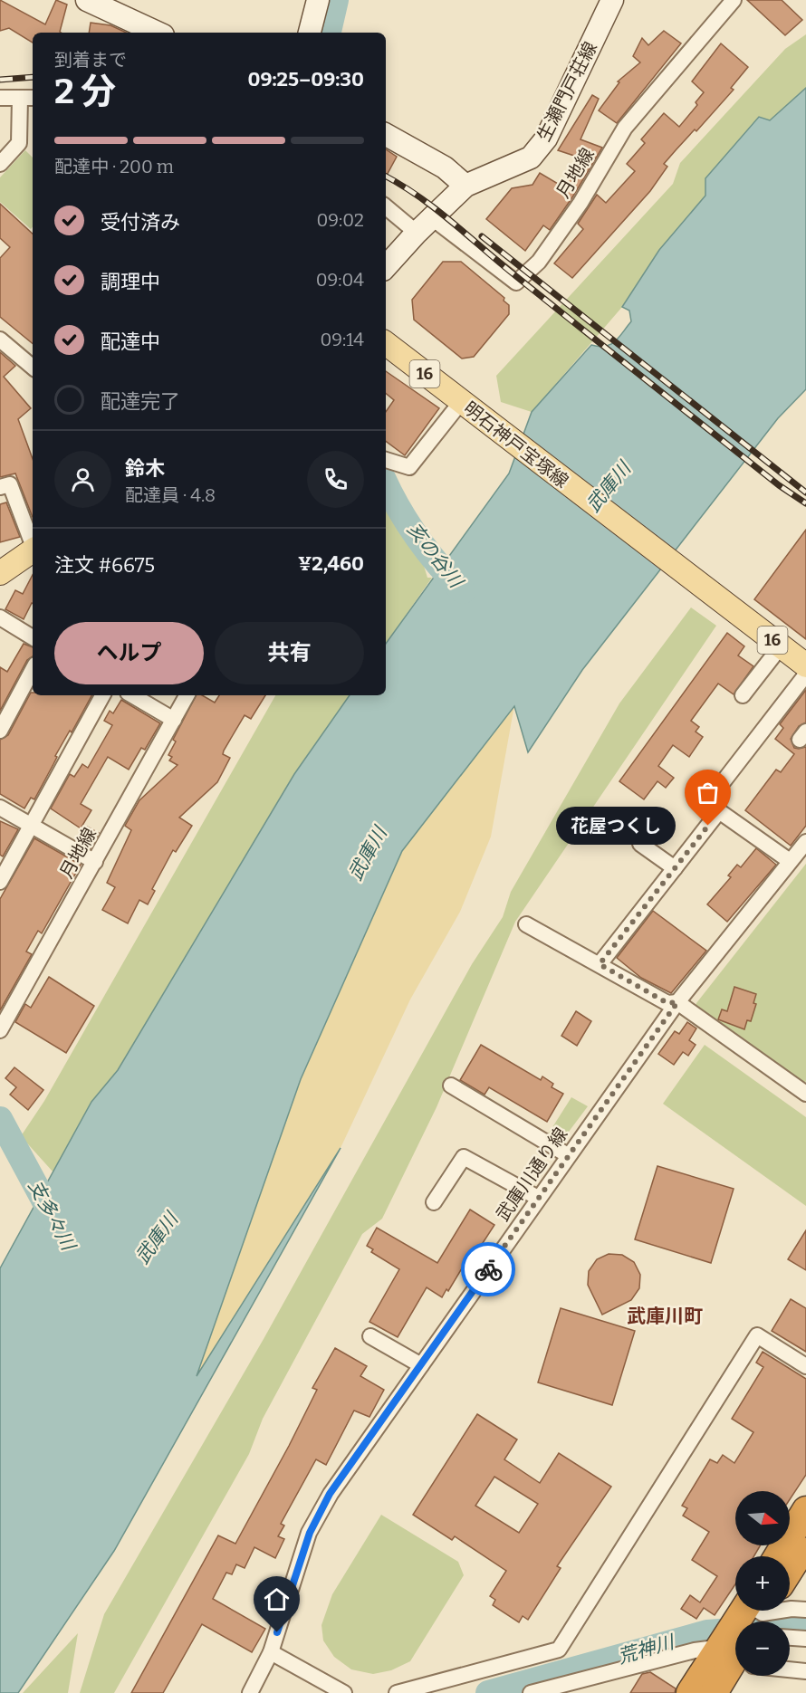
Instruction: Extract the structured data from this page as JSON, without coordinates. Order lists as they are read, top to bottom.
{
  "streets": {
    "main road": ["生瀬門戸荘線", "16", "明石神戸宝塚線"],
    "street": ["月地線", "武庫川通り線"]
  },
  "crossings": [
    ["生瀬門戸荘線", "月地線"]
  ],
  "districts": ["武庫川町"],
  "water": [
    "武庫川",
    "亥の谷川",
    "支多々川",
    "荒神川"
  ],
  "places": ["花屋つくし"],
  "north": "right",
  "page": {
    "heading": ["2 分", "到着まで", "09:25–09:30"],
    "panel": [
      "鈴木",
      "配達員 · 4.8",
      "注文 #6675",
      "¥2,460"
    ],
    "bar": "配達中 · 200 m",
    "list": [
      ["受付済み", "09:02"],
      ["調理中", "09:04"],
      ["配達中", "09:14"],
      "配達完了"
    ],
    "buttons": ["ヘルプ", "共有"],
    "bubble": "花屋つくし",
    "map_buttons": ["+", "−"]
  }
}
